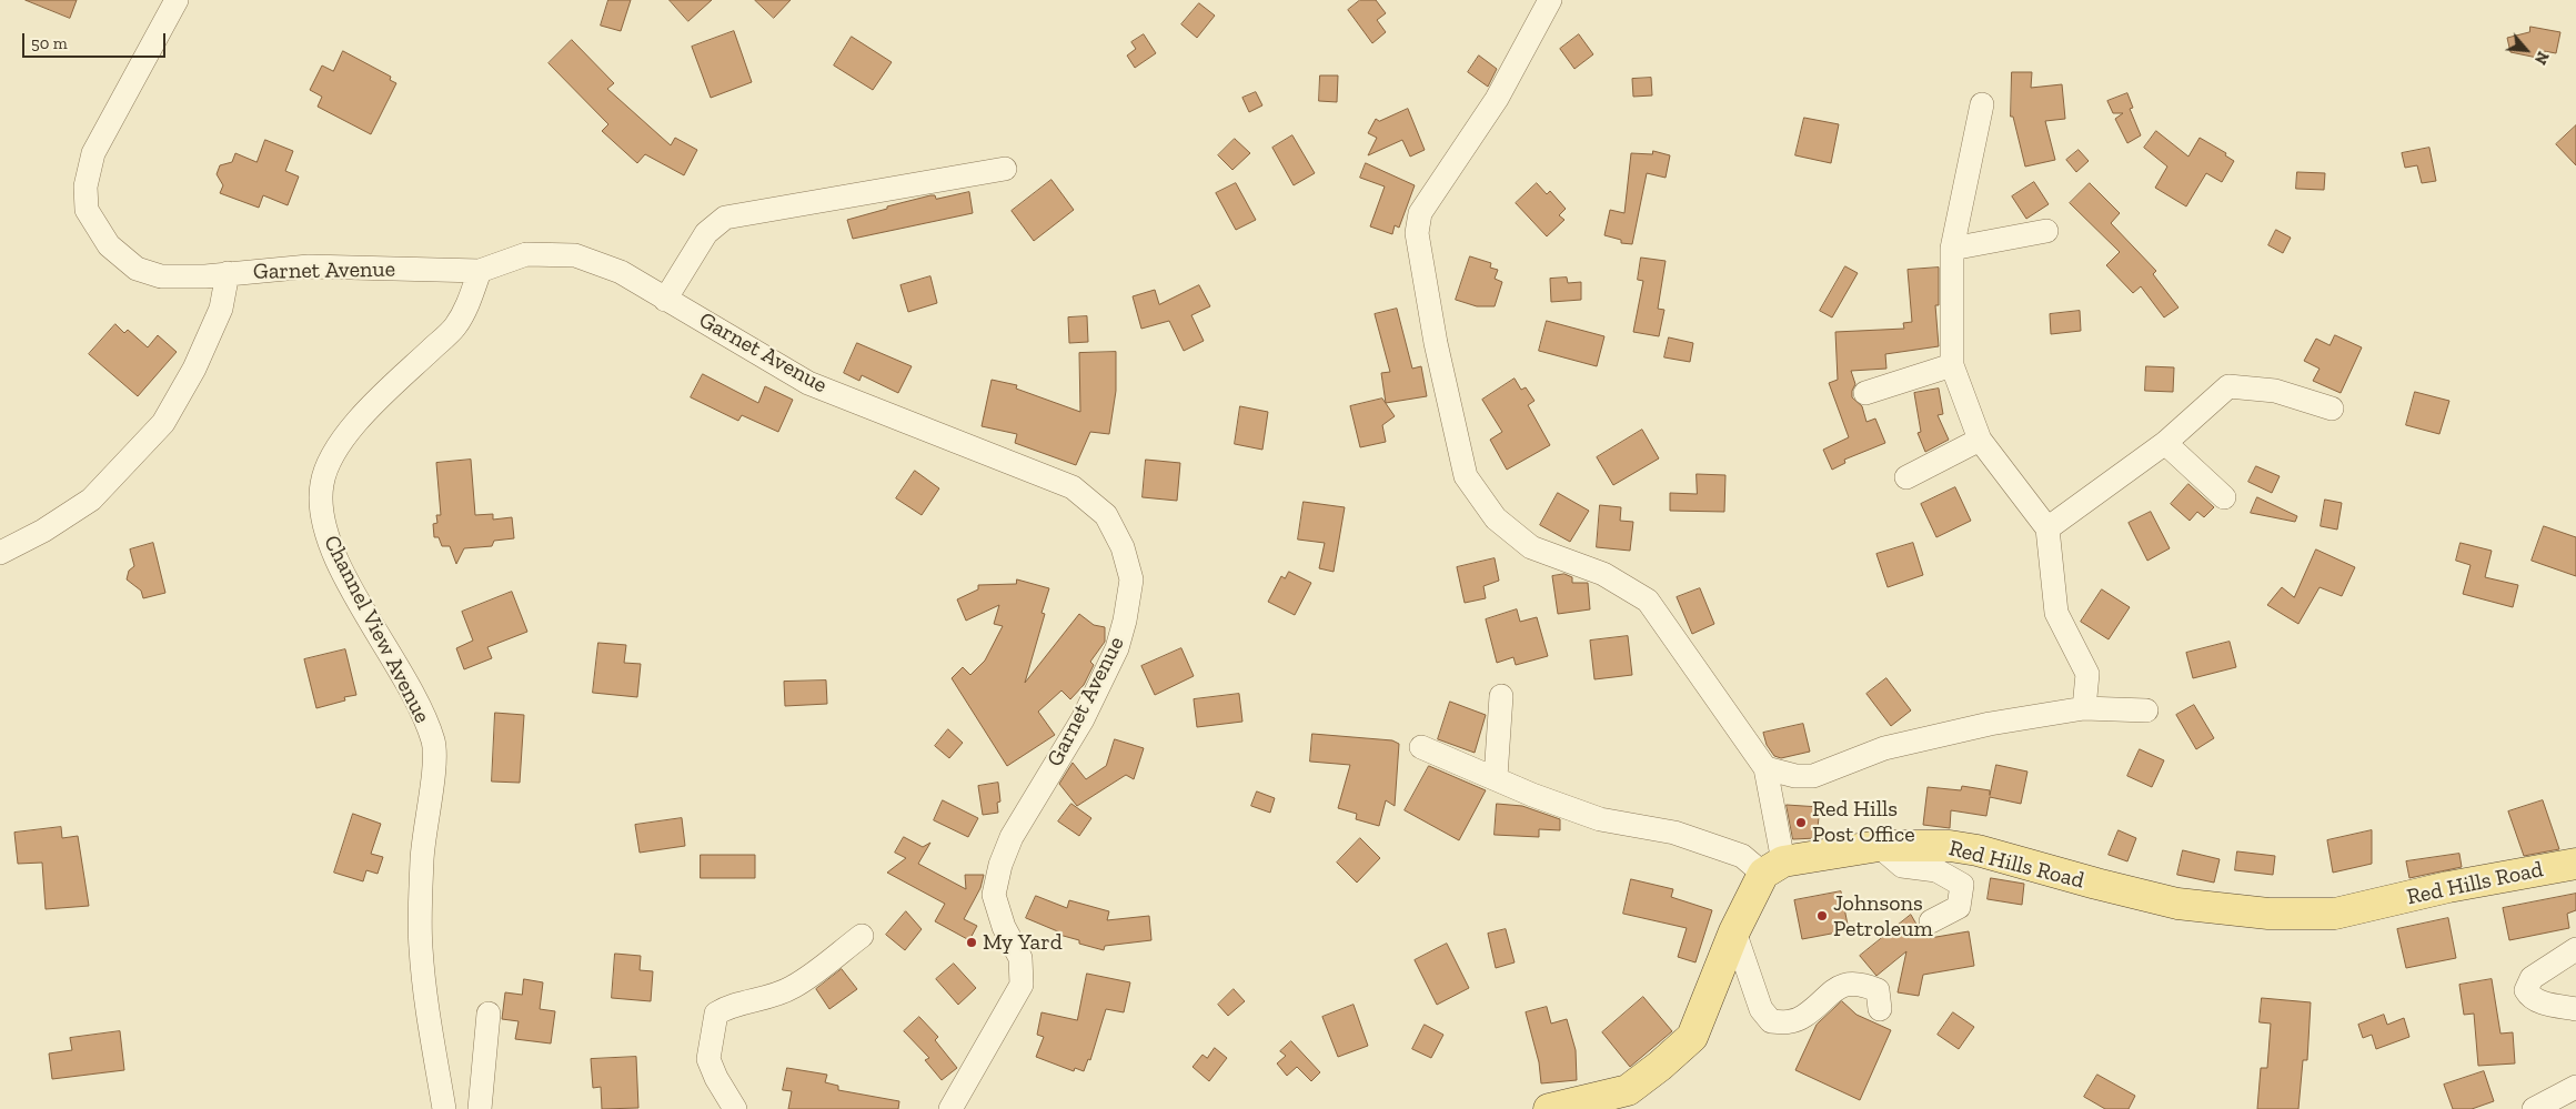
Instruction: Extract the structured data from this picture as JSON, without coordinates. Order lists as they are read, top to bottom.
{
  "streets": {
    "main road": ["Red Hills Road"],
    "street": ["Garnet Avenue", "Channel View Avenue"]
  },
  "crossings": [
    ["Garnet Avenue", "Channel View Avenue"]
  ],
  "places": ["Red Hills Post Office", "Johnsons Petroleum", "My Yard"],
  "scale_bar": "50 m",
  "north": "bottom right"
}
